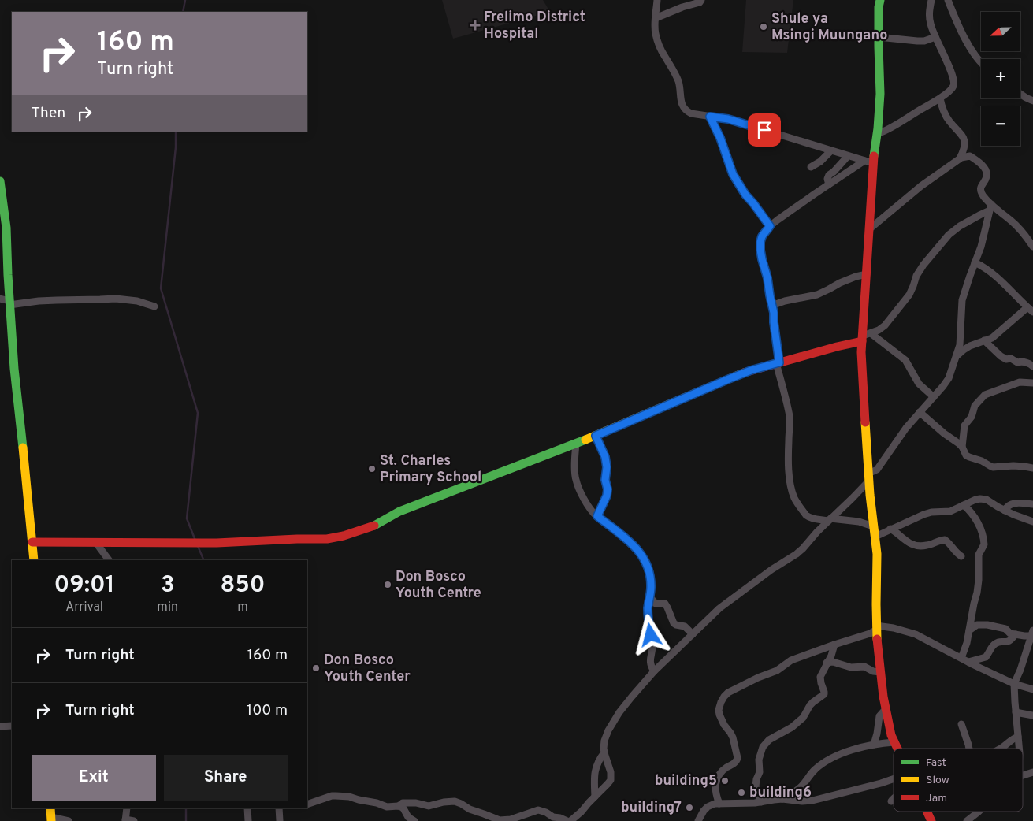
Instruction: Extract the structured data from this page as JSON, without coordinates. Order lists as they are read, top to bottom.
{
  "places": {
    "health": ["Frelimo District Hospital"],
    "other": [
      "Shule ya Msingi Muungano",
      "St. Charles Primary School",
      "Don Bosco Youth Centre",
      "Don Bosco Youth Center",
      "building5",
      "building6",
      "building7"
    ]
  },
  "legend": ["Fast", "Slow", "Jam"],
  "north": "left",
  "page": {
    "map_buttons": ["+", "−"],
    "turn": ["160 m", "Turn right"],
    "then": "Then",
    "eta": [
      "09:01",
      "Arrival",
      "3",
      "min",
      "850",
      "m"
    ],
    "list": [
      {
        "name": "Turn right",
        "value": "160 m"
      },
      {
        "name": "Turn right",
        "value": "100 m"
      }
    ],
    "buttons": ["Exit", "Share"]
  }
}
